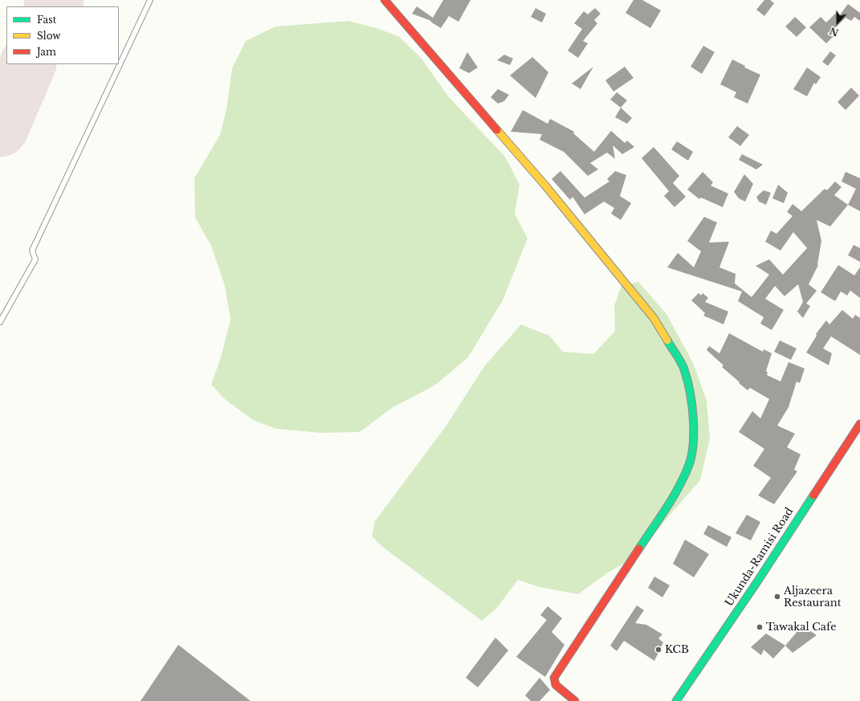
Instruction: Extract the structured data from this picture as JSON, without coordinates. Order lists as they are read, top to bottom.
{
  "streets": {
    "main road": ["Ukunda-Ramisi Road"]
  },
  "places": ["Aljazeera Restaurant", "Tawakal Cafe", "KCB"],
  "legend": ["Fast", "Slow", "Jam"],
  "north": "bottom"
}
